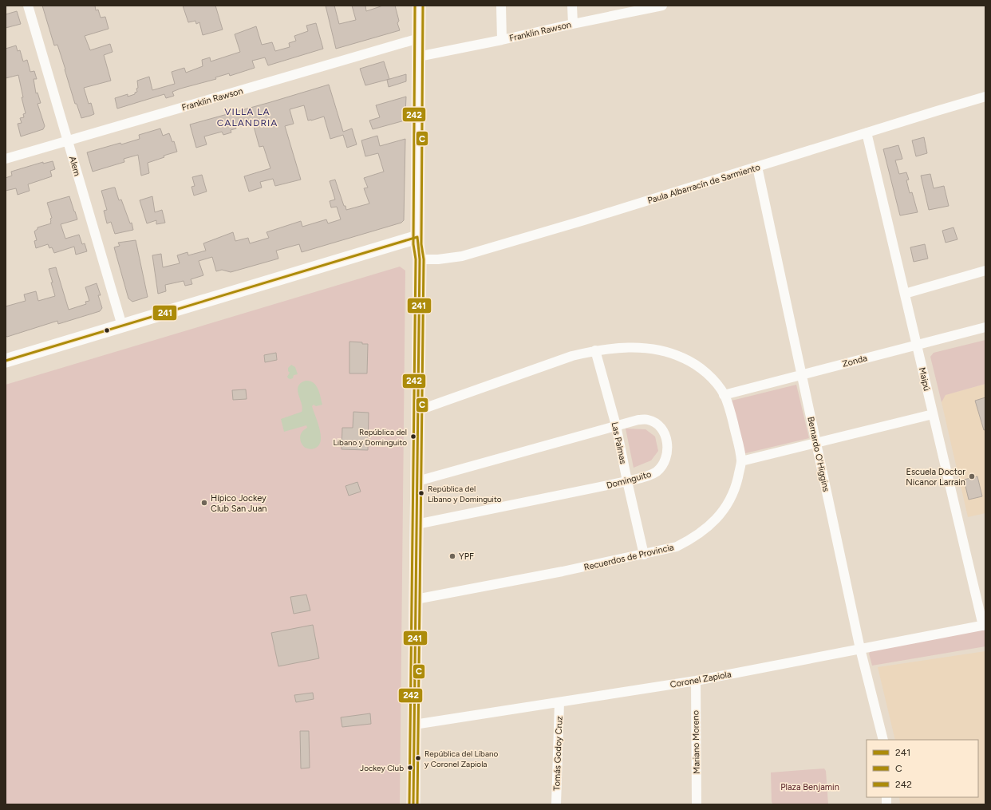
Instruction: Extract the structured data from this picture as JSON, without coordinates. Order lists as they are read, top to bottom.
{
  "streets": {
    "street": [
      "Franklin Rawson",
      "Alem",
      "Paula Albarracín de Sarmiento",
      "Zonda",
      "Maipú",
      "Las Palmas",
      "Bernardo O'Higgins",
      "Dominguito",
      "Recuerdos de Provincia",
      "Coronel Zapiola",
      "Mariano Moreno",
      "Tomás Godoy Cruz"
    ]
  },
  "crossings": [
    ["Franklin Rawson", "Alem"],
    ["Paula Albarracín de Sarmiento", "Maipú"],
    ["Paula Albarracín de Sarmiento", "Bernardo O'Higgins"],
    ["Zonda", "Maipú"],
    ["Zonda", "Bernardo O'Higgins"],
    ["Zonda", "Recuerdos de Provincia"],
    ["Maipú", "Coronel Zapiola"],
    ["Las Palmas", "Dominguito"],
    ["Las Palmas", "Recuerdos de Provincia"],
    ["Bernardo O'Higgins", "Coronel Zapiola"],
    ["Coronel Zapiola", "Mariano Moreno"],
    ["Coronel Zapiola", "Tomás Godoy Cruz"]
  ],
  "districts": ["VILLA LA CALANDRIA"],
  "parks": ["Plaza Benjamin"],
  "places": [
    "República del Libano y Dominguito",
    "Escuela Doctor Nicanor Larrain",
    "República del Líbano y Dominguito",
    "Hípico Jockey Club San Juan",
    "YPF",
    "República del Líbano y Coronel Zapiola",
    "Jockey Club"
  ],
  "lines": ["transit line C", "transit line 242", "transit line 241"],
  "legend": ["241", "C", "242"]
}
